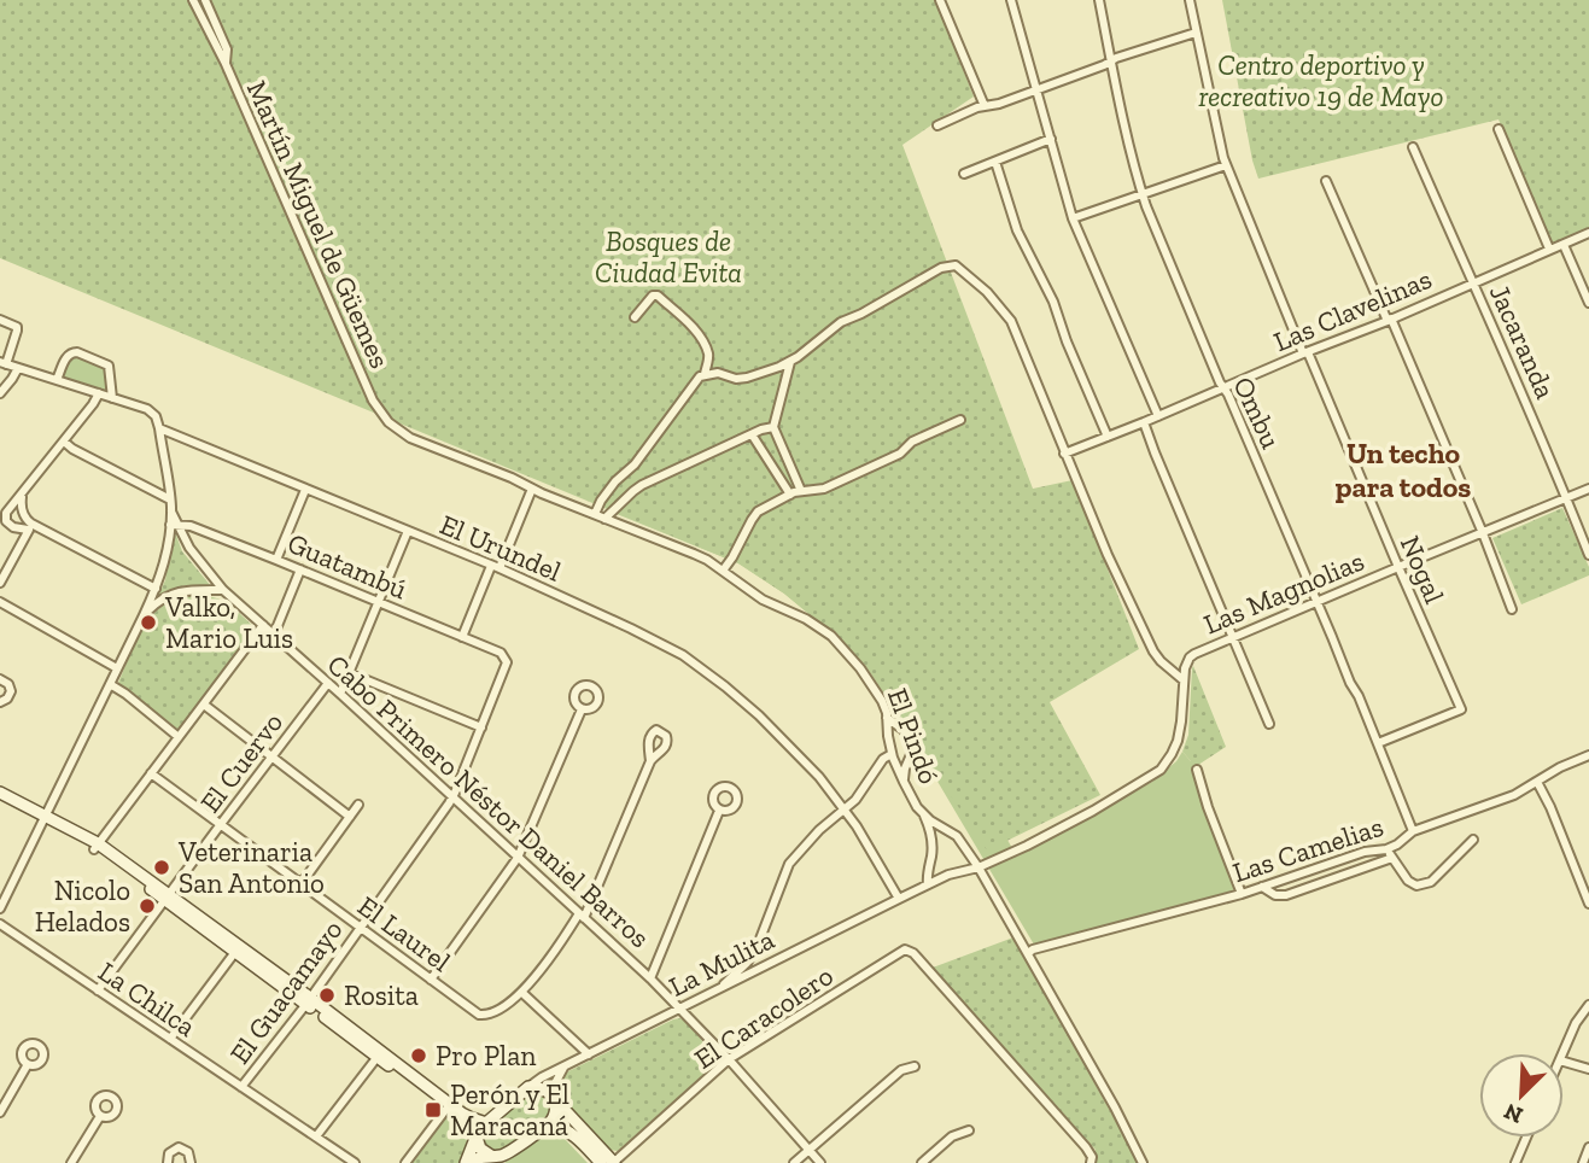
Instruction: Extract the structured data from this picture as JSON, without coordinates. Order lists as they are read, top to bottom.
{
  "streets": {
    "street": [
      "Martín Miguel de Güemes",
      "Las Clavelinas",
      "Jacaranda",
      "Ombu",
      "El Urundel",
      "Guatambú",
      "Nogal",
      "Las Magnolias",
      "El Pindó",
      "El Cuervo",
      "Cabo Primero Néstor Daniel Barros",
      "Las Camelias",
      "El Laurel",
      "La Mulita",
      "El Guacamayo",
      "La Chilca",
      "El Caracolero"
    ]
  },
  "crossings": [
    ["Martín Miguel de Güemes", "El Pindó"],
    ["Las Clavelinas", "Jacaranda"],
    ["Las Clavelinas", "Ombu"],
    ["Las Clavelinas", "Nogal"],
    ["Jacaranda", "Las Magnolias"],
    ["Ombu", "Nogal"],
    ["Ombu", "Las Magnolias"],
    ["Ombu", "Las Camelias"],
    ["El Urundel", "La Mulita"],
    ["Guatambú", "Cabo Primero Néstor Daniel Barros"],
    ["Guatambú", "El Guacamayo"],
    ["Nogal", "Las Magnolias"],
    ["El Pindó", "Las Camelias"],
    ["El Cuervo", "Cabo Primero Néstor Daniel Barros"],
    ["El Cuervo", "El Laurel"],
    ["El Cuervo", "La Chilca"],
    ["Cabo Primero Néstor Daniel Barros", "La Mulita"],
    ["Cabo Primero Néstor Daniel Barros", "El Guacamayo"],
    ["Cabo Primero Néstor Daniel Barros", "El Caracolero"],
    ["El Laurel", "El Guacamayo"],
    ["El Guacamayo", "La Chilca"]
  ],
  "districts": ["Un techo para todos"],
  "parks": ["Centro deportivo y recreativo 19 de Mayo", "Bosques de Ciudad Evita"],
  "places": {
    "other": [
      "Valko, Mario Luis",
      "Veterinaria San Antonio",
      "Nicolo Helados",
      "Rosita",
      "Pro Plan"
    ],
    "transit": ["Perón y El Maracaná"]
  },
  "north": "bottom left"
}
